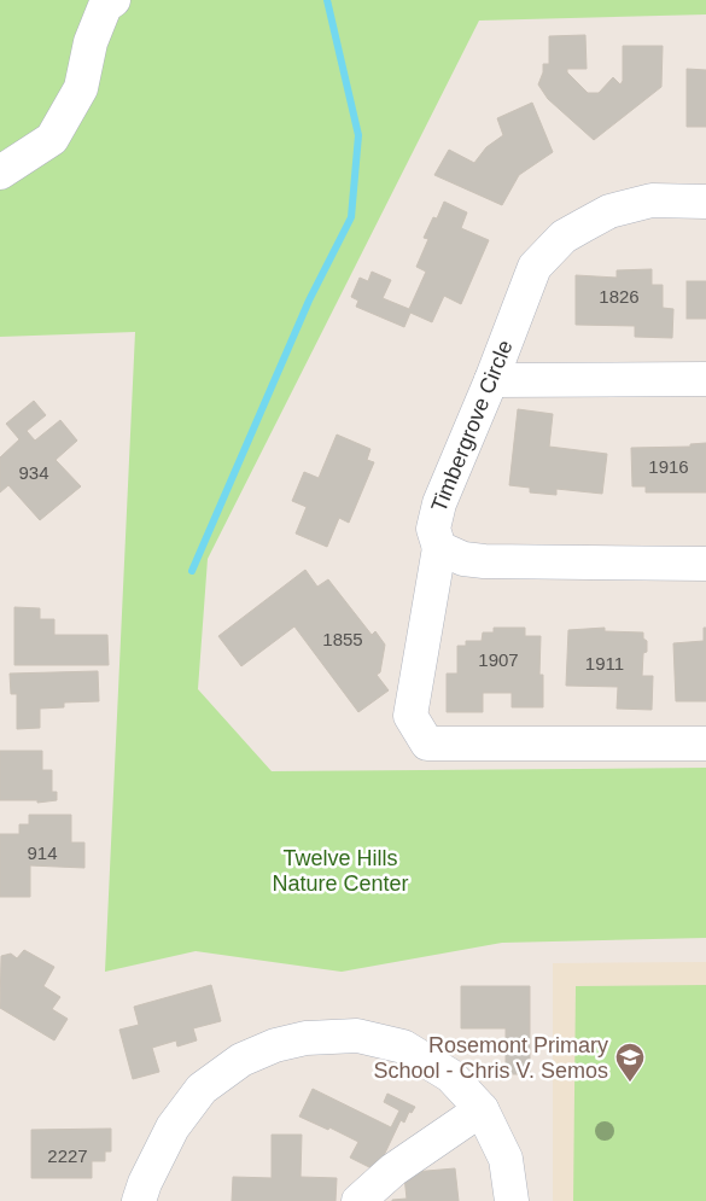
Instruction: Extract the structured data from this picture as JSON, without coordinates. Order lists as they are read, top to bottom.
{
  "streets": {
    "street": ["Timbergrove Circle"]
  },
  "parks": ["Twelve Hills Nature Center"],
  "places": {
    "school or university": ["Rosemont Primary School - Chris V. Semos"]
  },
  "house_numbers": [
    "1826",
    "1916",
    "934",
    "1855",
    "1907",
    "1911",
    "914",
    "2227"
  ]
}
